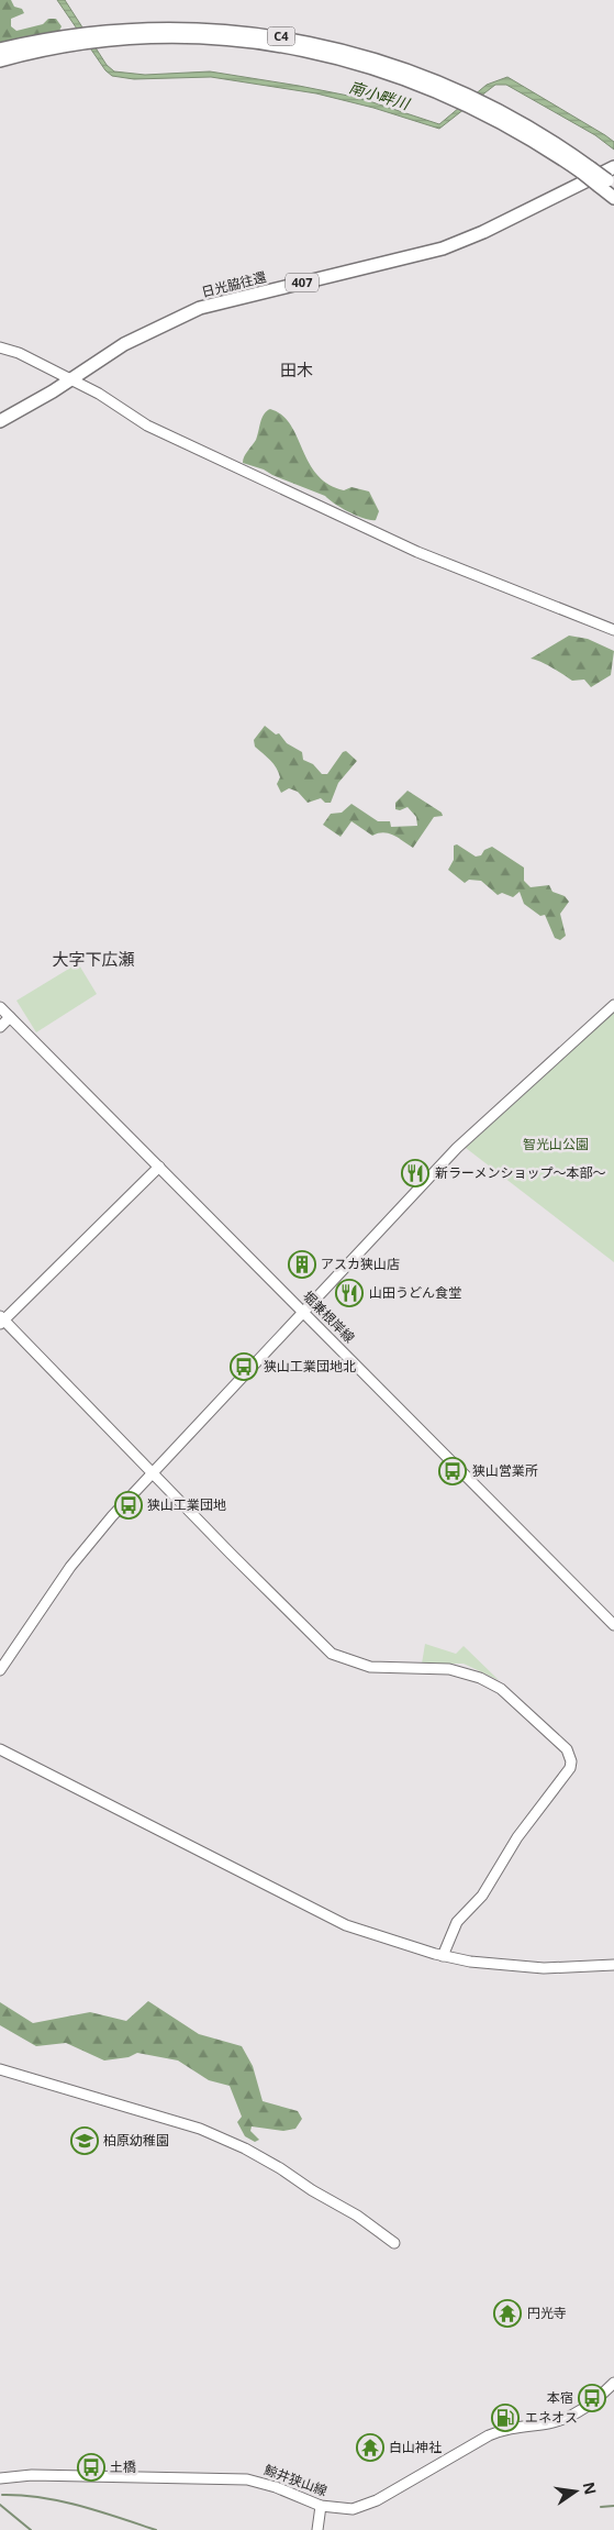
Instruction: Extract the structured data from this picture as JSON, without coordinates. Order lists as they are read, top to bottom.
{
  "streets": {
    "highway": ["C4", "407", "日光脇往還"],
    "street": ["堀兼根岸線", "鯨井狭山線"]
  },
  "districts": ["田木", "大字下広瀬"],
  "water": ["南小畔川"],
  "parks": ["智光山公園"],
  "places": {
    "restaurant": ["新ラーメンショップ～本部～", "山田うどん食堂"],
    "building": ["アスカ狭山店"],
    "bus stop": [
      "狭山工業団地北",
      "狭山営業所",
      "狭山工業団地",
      "本宿",
      "土橋"
    ],
    "school or university": ["柏原幼稚園"],
    "temple": ["円光寺", "白山神社"],
    "fuel station": ["エネオス"]
  },
  "north": "right"
}
